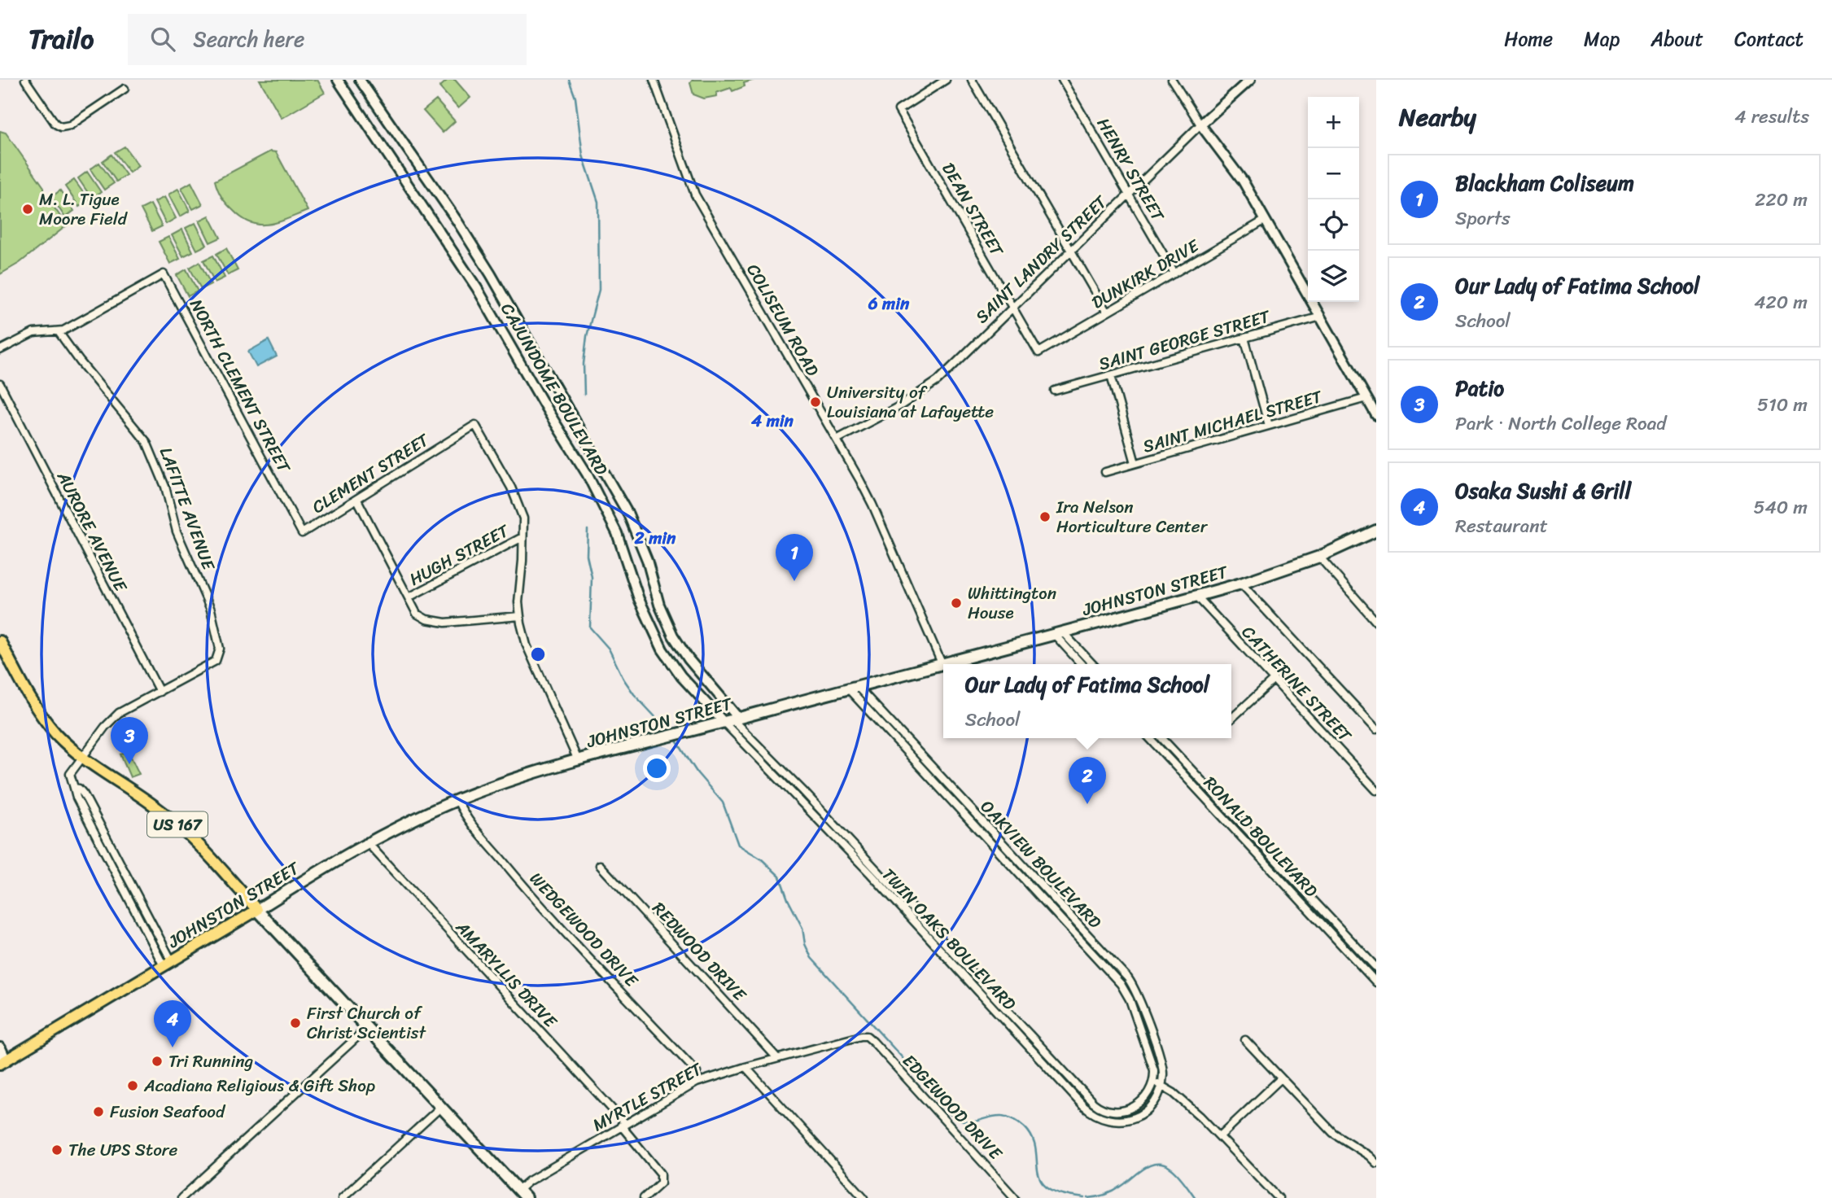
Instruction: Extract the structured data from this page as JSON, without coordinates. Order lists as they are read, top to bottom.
{
  "streets": {
    "main road": ["JOHNSTON STREET", "US 167"],
    "street": [
      "HENRY STREET",
      "DEAN STREET",
      "SAINT LANDRY STREET",
      "DUNKIRK DRIVE",
      "COLISEUM ROAD",
      "SAINT GEORGE STREET",
      "NORTH CLEMENT STREET",
      "CAJUNDOME BOULEVARD",
      "SAINT MICHAEL STREET",
      "CLEMENT STREET",
      "LAFITTE AVENUE",
      "AURORE AVENUE",
      "HUGH STREET",
      "CATHERINE STREET",
      "RONALD BOULEVARD",
      "OAKVIEW BOULEVARD",
      "WEDGEWOOD DRIVE",
      "TWIN OAKS BOULEVARD",
      "REDWOOD DRIVE",
      "AMARYLLIS DRIVE",
      "MYRTLE STREET",
      "EDGEWOOD DRIVE"
    ]
  },
  "crossings": [
    ["HENRY STREET", "SAINT LANDRY STREET"],
    ["HENRY STREET", "DUNKIRK DRIVE"],
    ["DEAN STREET", "SAINT LANDRY STREET"],
    ["DEAN STREET", "DUNKIRK DRIVE"],
    ["SAINT LANDRY STREET", "COLISEUM ROAD"],
    ["COLISEUM ROAD", "JOHNSTON STREET"],
    ["NORTH CLEMENT STREET", "CLEMENT STREET"],
    ["NORTH CLEMENT STREET", "LAFITTE AVENUE"],
    ["CAJUNDOME BOULEVARD", "JOHNSTON STREET"],
    ["CAJUNDOME BOULEVARD", "TWIN OAKS BOULEVARD"],
    ["CLEMENT STREET", "HUGH STREET"],
    ["LAFITTE AVENUE", "AURORE AVENUE"],
    ["JOHNSTON STREET", "CATHERINE STREET"],
    ["JOHNSTON STREET", "US 167"],
    ["JOHNSTON STREET", "OAKVIEW BOULEVARD"],
    ["JOHNSTON STREET", "WEDGEWOOD DRIVE"],
    ["JOHNSTON STREET", "TWIN OAKS BOULEVARD"],
    ["JOHNSTON STREET", "AMARYLLIS DRIVE"],
    ["OAKVIEW BOULEVARD", "TWIN OAKS BOULEVARD"],
    ["REDWOOD DRIVE", "MYRTLE STREET"],
    ["AMARYLLIS DRIVE", "MYRTLE STREET"],
    ["MYRTLE STREET", "EDGEWOOD DRIVE"]
  ],
  "places": [
    "M. L. Tigue Moore Field",
    "University of Louisiana at Lafayette",
    "Ira Nelson Horticulture Center",
    "Whittington House",
    "First Church of Christ Scientist",
    "Tri Running",
    "Acadiana Religious & Gift Shop",
    "Fusion Seafood",
    "The UPS Store"
  ],
  "page": {
    "header": "Trailo",
    "search": "Search here",
    "nav": [
      "Home",
      "Map",
      "About",
      "Contact"
    ],
    "heading": ["Nearby", "4 results"],
    "map_buttons": ["+", "−"],
    "list": [
      {
        "mark": "1",
        "name": "Blackham Coliseum",
        "note": "Sports",
        "value": "220 m"
      },
      {
        "mark": "2",
        "name": "Our Lady of Fatima School",
        "note": "School",
        "value": "420 m"
      },
      {
        "mark": "3",
        "name": "Patio",
        "note": "Park · North College Road",
        "value": "510 m"
      },
      {
        "mark": "4",
        "name": "Osaka Sushi & Grill",
        "note": "Restaurant",
        "value": "540 m"
      }
    ],
    "pins": [
      "1",
      "3",
      "2",
      "4"
    ],
    "popup": ["Our Lady of Fatima School", "School"]
  },
  "rings": ["6 min", "4 min", "2 min"]
}
